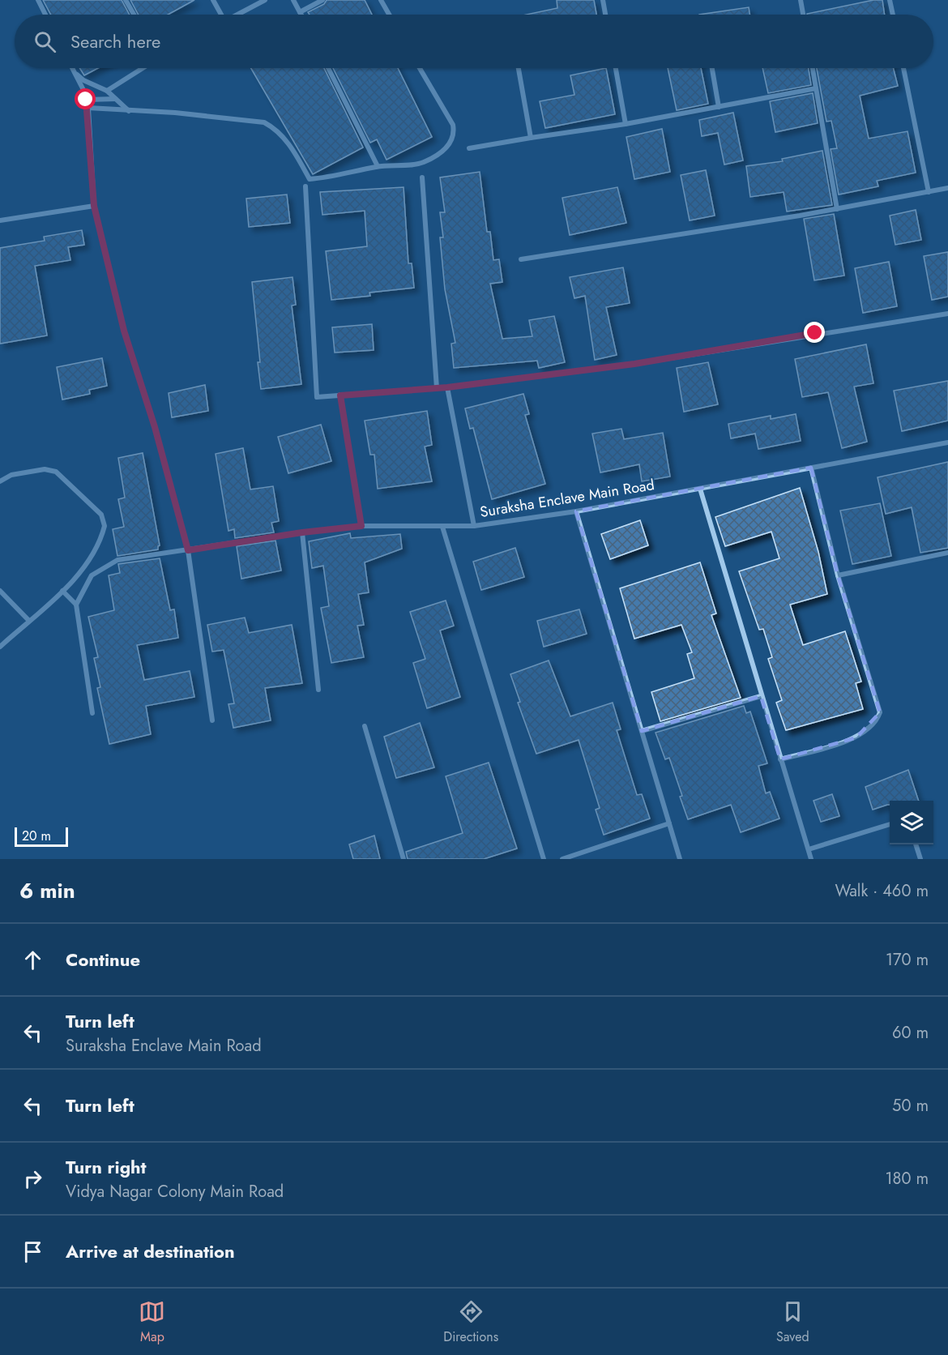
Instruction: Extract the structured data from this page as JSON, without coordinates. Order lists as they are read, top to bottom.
{
  "streets": {
    "street": ["Suraksha Enclave Main Road"]
  },
  "scale_bar": "20 m",
  "page": {
    "search": "Search here",
    "scale": "20 m",
    "heading": ["6 min", "Walk · 460 m"],
    "list": [
      ["Continue", "170 m"],
      ["Turn left", "Suraksha Enclave Main Road", "60 m"],
      ["Turn left", "50 m"],
      ["Turn right", "Vidya Nagar Colony Main Road", "180 m"],
      "Arrive at destination"
    ],
    "nav": ["Map", "Directions", "Saved"]
  }
}
